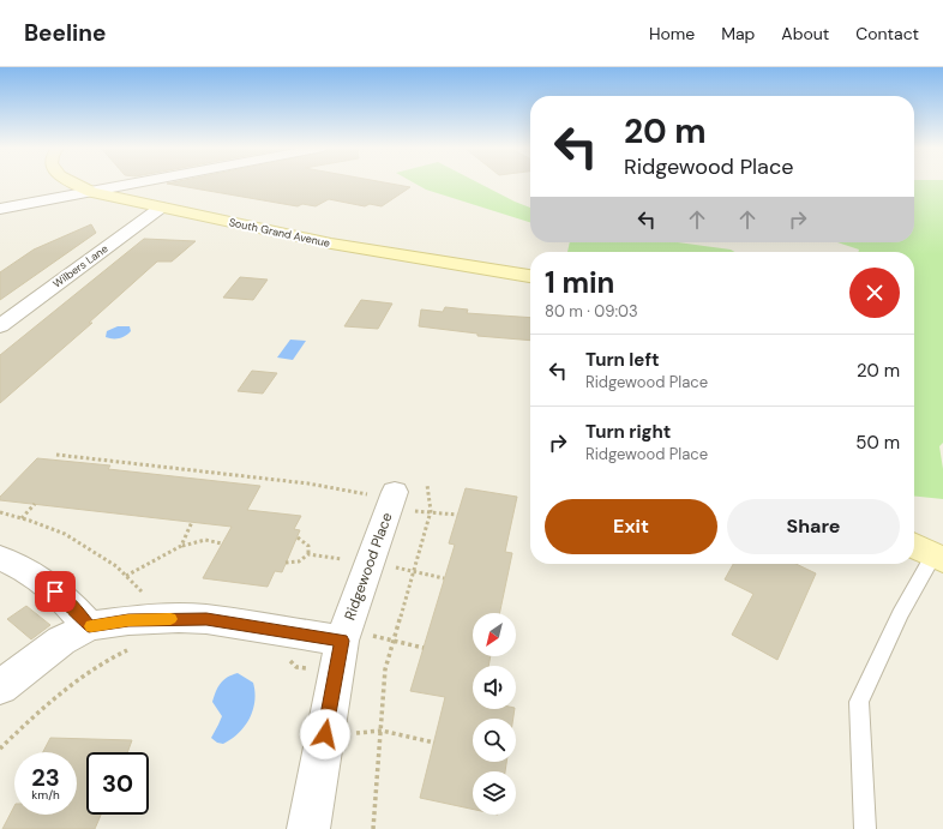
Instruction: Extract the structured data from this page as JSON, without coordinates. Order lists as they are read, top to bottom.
{
  "streets": {
    "main road": ["South Grand Avenue"],
    "street": ["Wilbers Lane", "Ridgewood Place"]
  },
  "crossings": [
    ["South Grand Avenue", "Wilbers Lane"]
  ],
  "north": "bottom left",
  "page": {
    "header": "Beeline",
    "nav": [
      "Home",
      "Map",
      "About",
      "Contact"
    ],
    "turn": ["20 m", "Ridgewood Place"],
    "heading": ["1 min", "80 m · 09:03"],
    "list": [
      {
        "name": "Turn left",
        "note": "Ridgewood Place",
        "value": "20 m"
      },
      {
        "name": "Turn right",
        "note": "Ridgewood Place",
        "value": "50 m"
      }
    ],
    "buttons": ["Exit", "Share"],
    "speed": "23 km/h",
    "limit": "30"
  }
}
